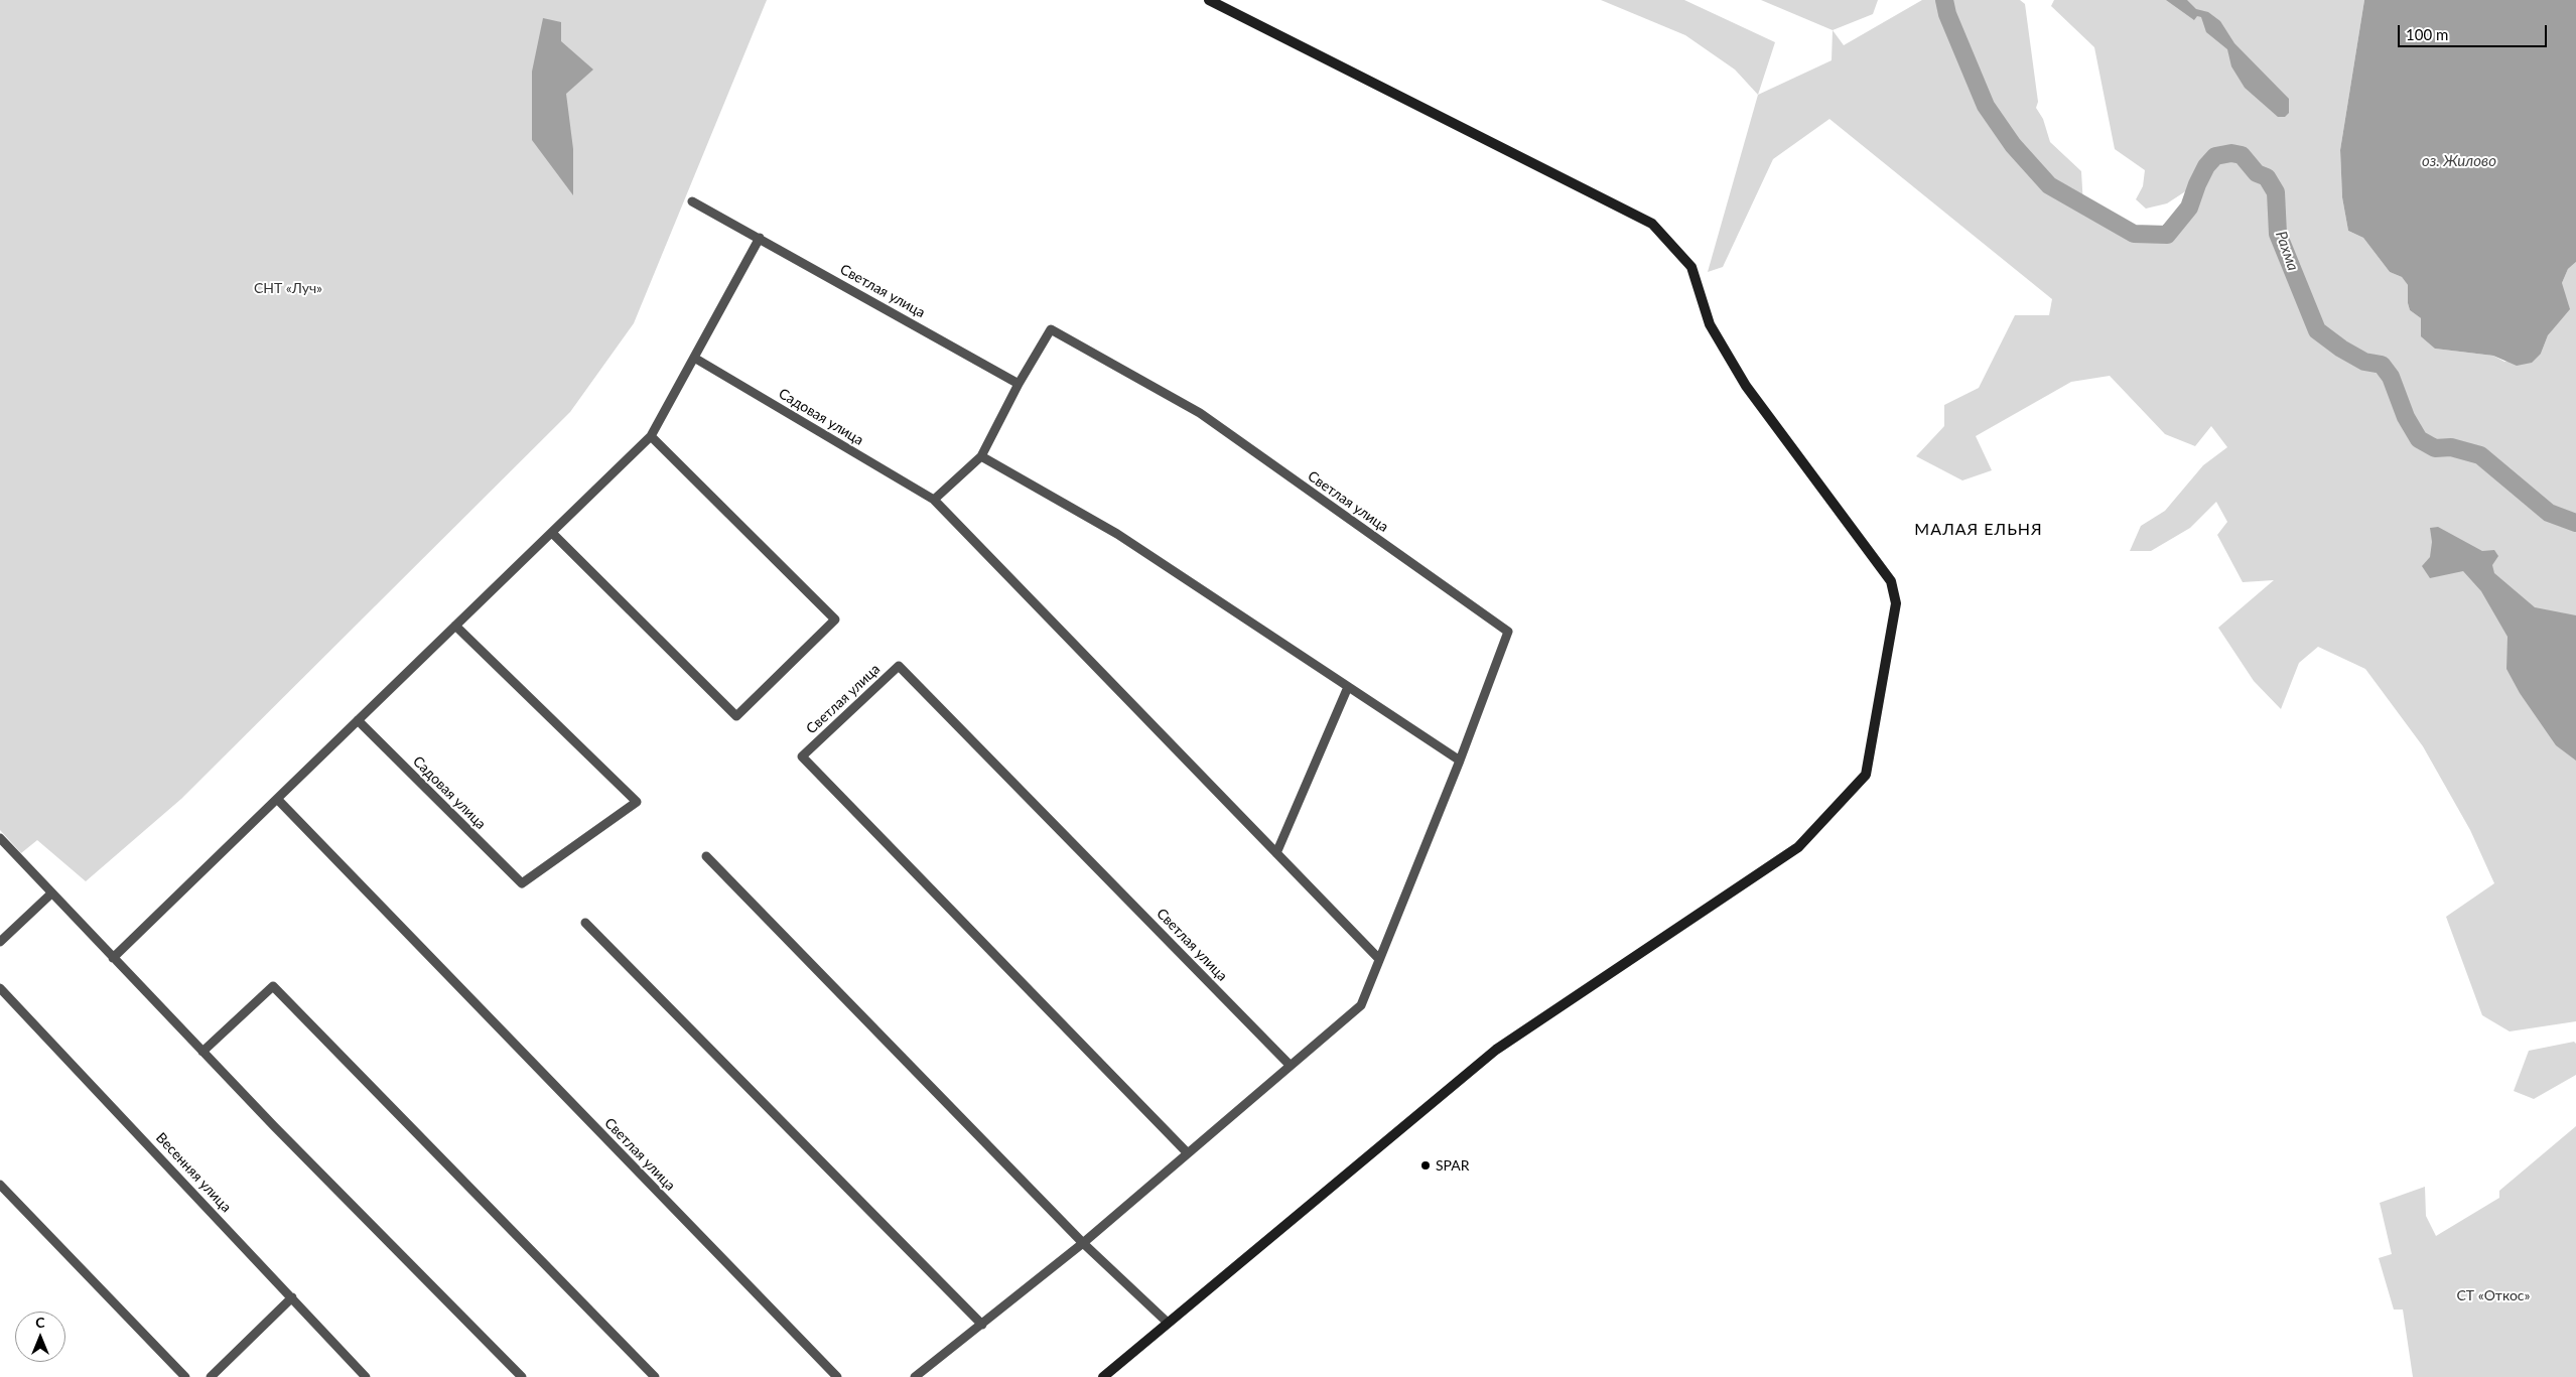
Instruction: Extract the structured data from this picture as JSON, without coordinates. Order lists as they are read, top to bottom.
{
  "streets": {
    "street": ["Светлая улица", "Садовая улица", "Весенняя улица"]
  },
  "districts": ["МАЛАЯ ЕЛЬНЯ"],
  "water": ["оз. Жилово", "Рахма"],
  "parks": ["СНТ «Луч»", "СТ «Откос»"],
  "places": ["SPAR"],
  "scale_bar": "100 m",
  "north": "top"
}
